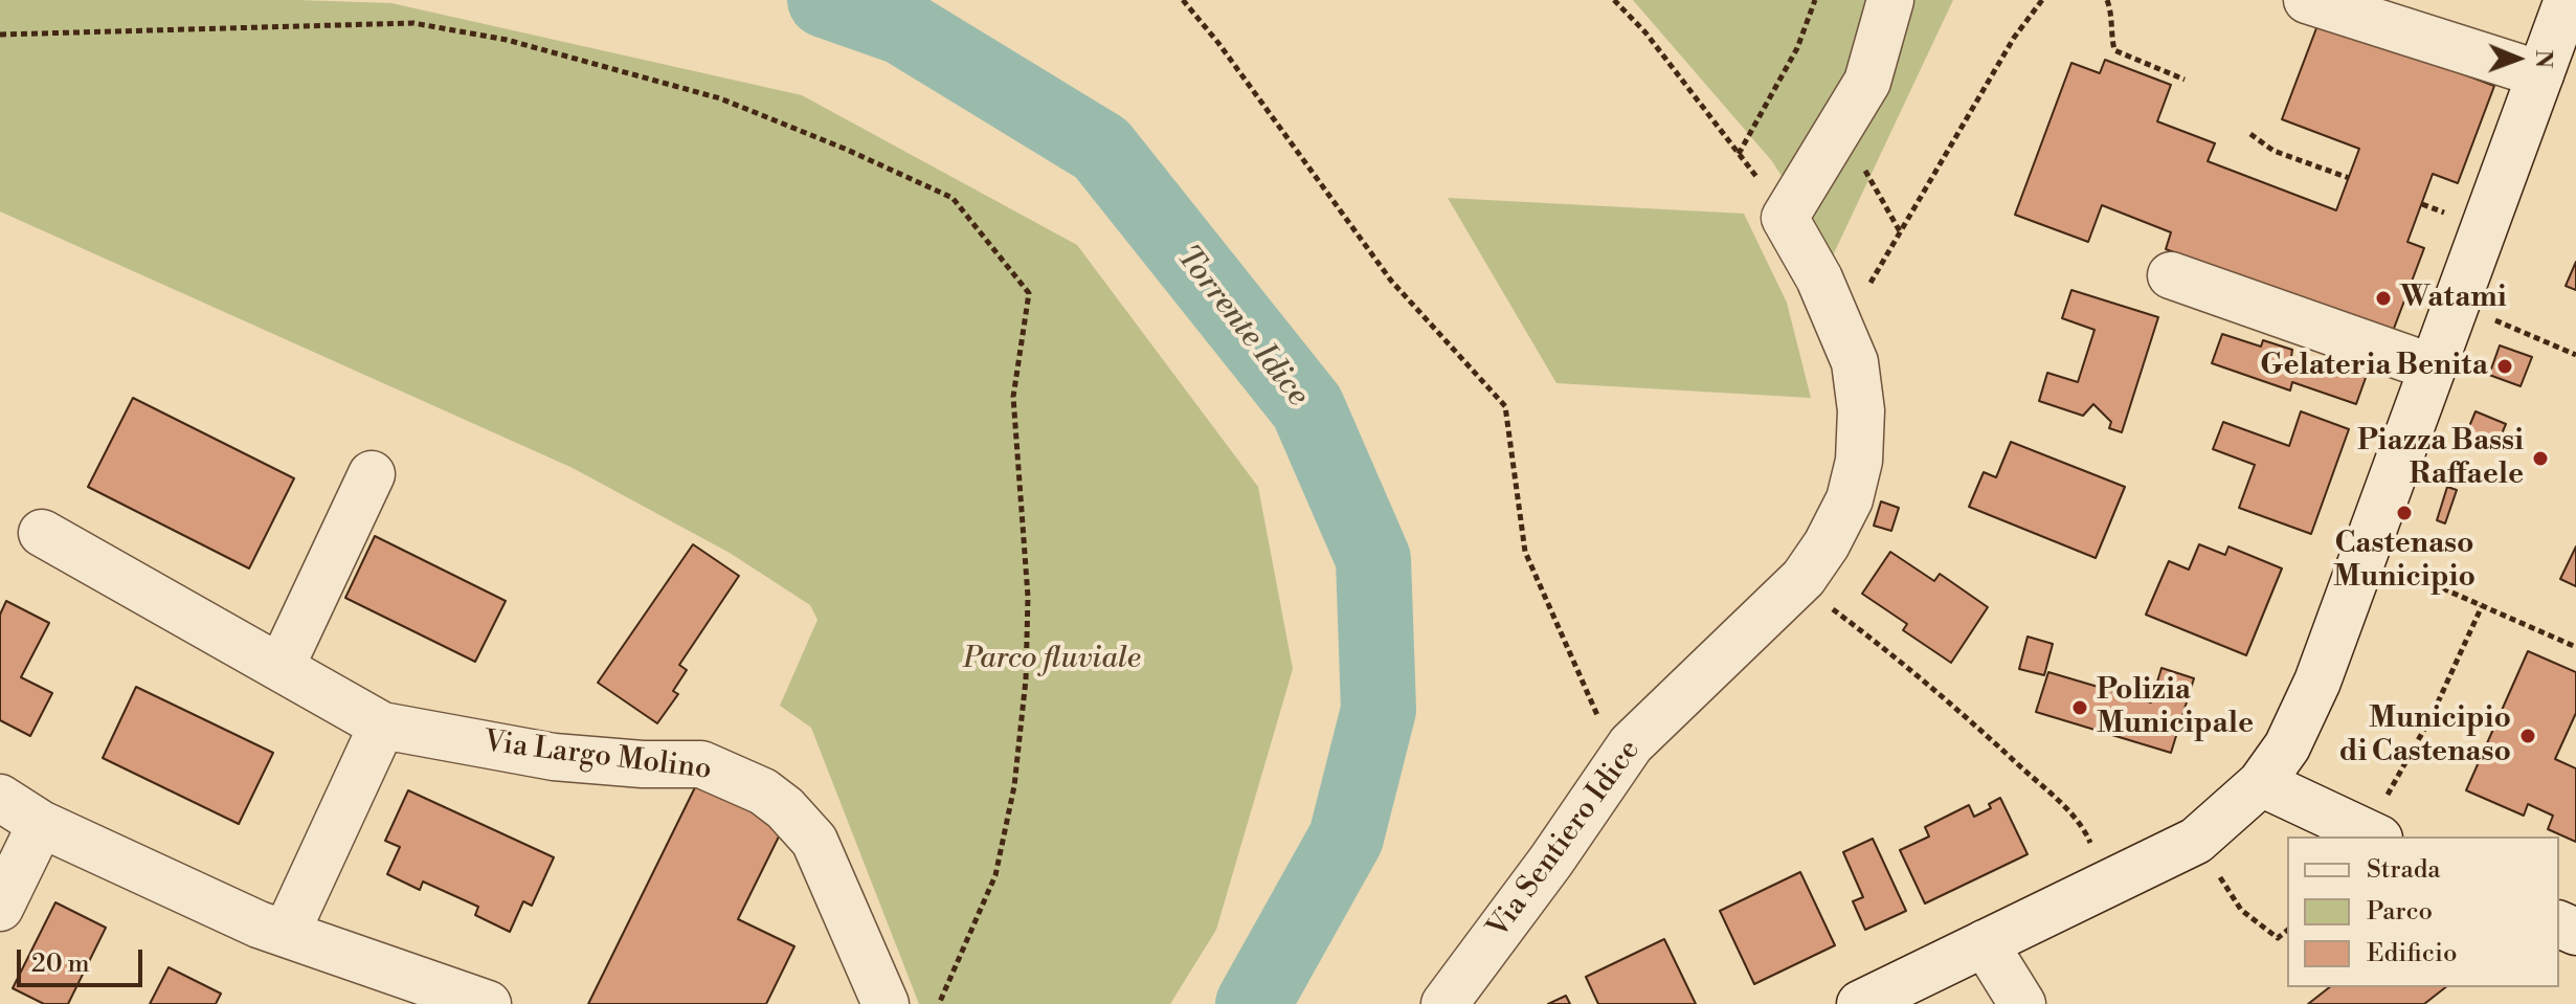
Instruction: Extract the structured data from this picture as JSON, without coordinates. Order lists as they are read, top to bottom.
{
  "streets": {
    "street": ["Via Largo Molino", "Via Sentiero Idice"]
  },
  "water": ["Torrente Idice"],
  "parks": ["Parco fluviale"],
  "places": [
    "Watami",
    "Gelateria Benita",
    "Piazza Bassi Raffaele",
    "Castenaso Municipio",
    "Polizia Municipale",
    "Municipio di Castenaso"
  ],
  "legend": ["Strada", "Parco", "Edificio"],
  "scale_bar": "20 m",
  "north": "right"
}
